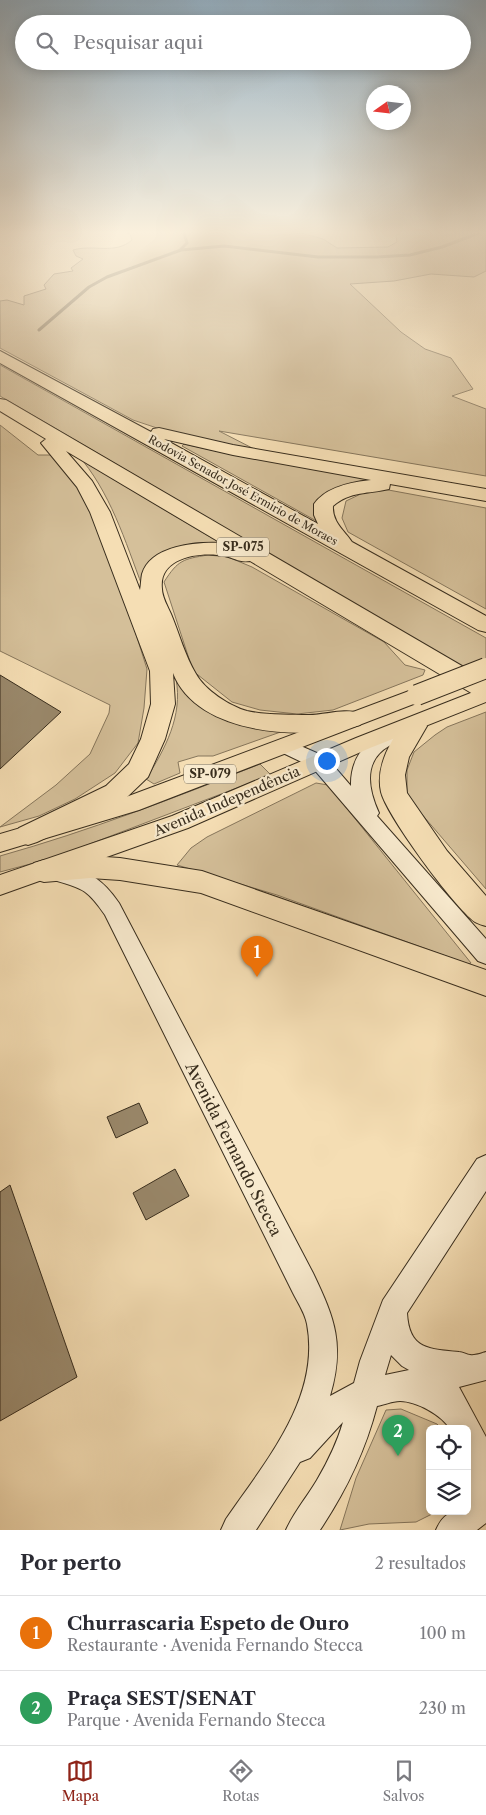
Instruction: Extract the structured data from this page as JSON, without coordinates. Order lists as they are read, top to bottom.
{
  "streets": {
    "highway": ["Rodovia Senador José Ermírio de Moraes", "SP-075"],
    "main road": ["SP-079", "Avenida Independência", "Avenida Fernando Stecca"]
  },
  "crossings": [
    ["SP-075", "SP-079"],
    ["SP-079", "Avenida Independência"],
    ["Avenida Independência", "Avenida Fernando Stecca"]
  ],
  "north": "left",
  "page": {
    "search": "Pesquisar aqui",
    "pins": ["1", "2"],
    "heading": ["Por perto", "2 resultados"],
    "list": [
      {
        "mark": "1",
        "name": "Churrascaria Espeto de Ouro",
        "note": "Restaurante · Avenida Fernando Stecca",
        "value": "100 m"
      },
      {
        "mark": "2",
        "name": "Praça SEST/SENAT",
        "note": "Parque · Avenida Fernando Stecca",
        "value": "230 m"
      }
    ],
    "nav": ["Mapa", "Rotas", "Salvos"]
  }
}
